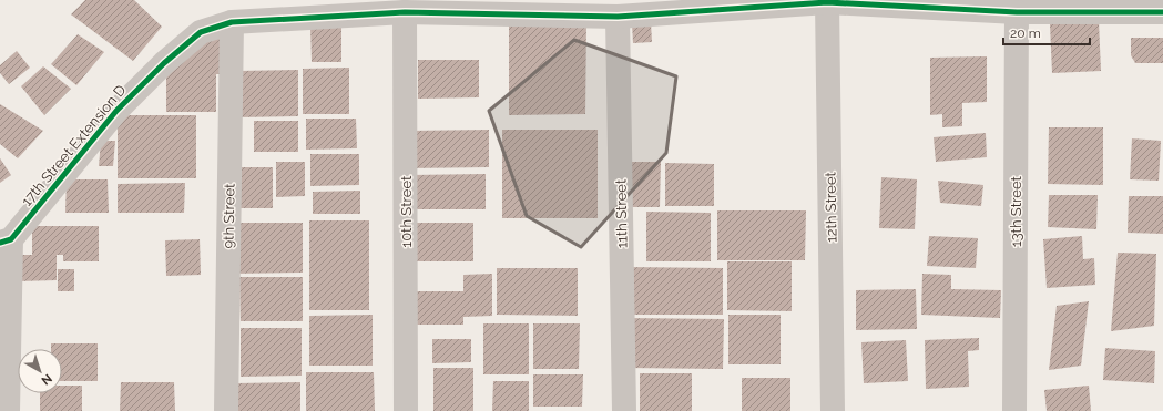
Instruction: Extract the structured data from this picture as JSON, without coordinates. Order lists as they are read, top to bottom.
{
  "streets": {
    "street": [
      "17th Street Extension D",
      "12th Street",
      "10th Street",
      "13th Street",
      "11th Street",
      "9th Street"
    ]
  },
  "crossings": [
    ["17th Street Extension D", "12th Street"],
    ["17th Street Extension D", "10th Street"],
    ["17th Street Extension D", "13th Street"],
    ["17th Street Extension D", "11th Street"],
    ["17th Street Extension D", "9th Street"]
  ],
  "scale_bar": "20 m",
  "north": "bottom right"
}
